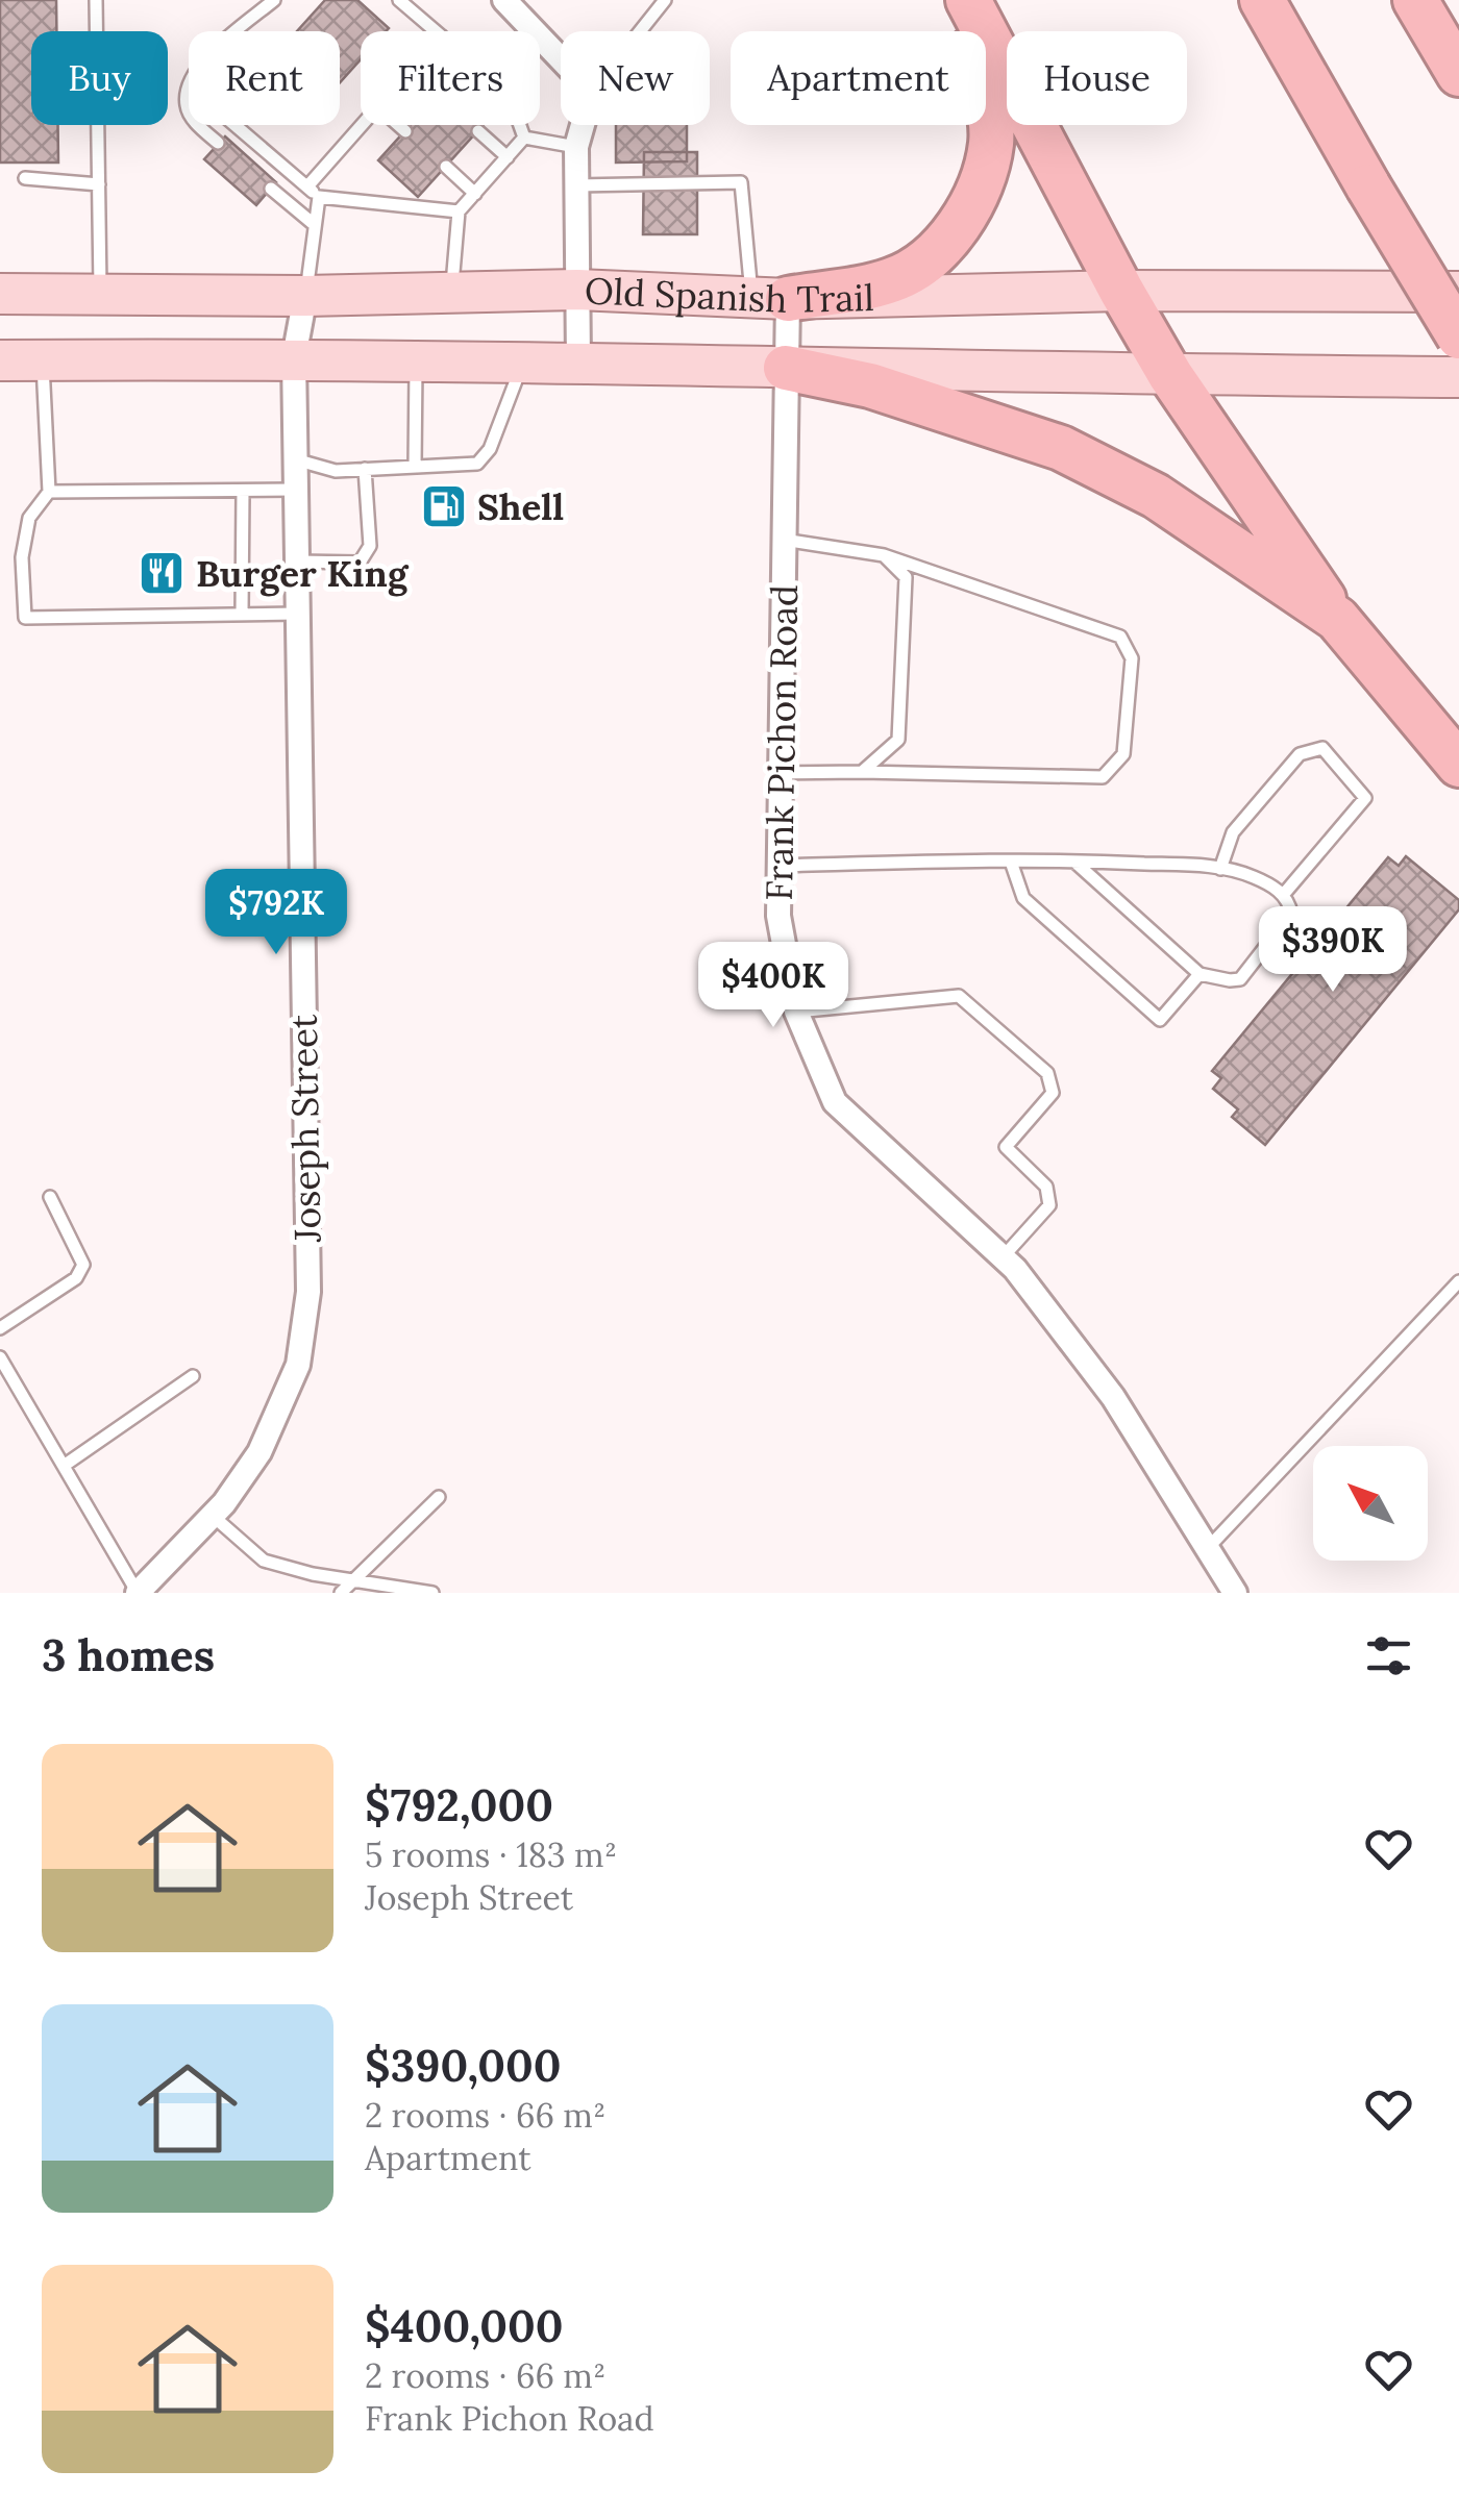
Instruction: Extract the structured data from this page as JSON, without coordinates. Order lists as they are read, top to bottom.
{
  "streets": {
    "main road": ["Old Spanish Trail"],
    "street": ["Frank Pichon Road", "Joseph Street"]
  },
  "crossings": [
    ["Old Spanish Trail", "Frank Pichon Road"],
    ["Old Spanish Trail", "Joseph Street"]
  ],
  "places": {
    "fuel station": ["Shell"],
    "restaurant": ["Burger King"]
  },
  "north": "top left",
  "page": {
    "chip": [
      "Buy",
      "Rent",
      "Filters",
      "New",
      "Apartment",
      "House"
    ],
    "price": ["$792K", "$390K", "$400K"],
    "heading": "3 homes",
    "list": [
      {
        "name": "$792,000",
        "note": "5 rooms · 183 m² · Joseph Street"
      },
      {
        "name": "$390,000",
        "note": "2 rooms · 66 m² · Apartment"
      },
      {
        "name": "$400,000",
        "note": "2 rooms · 66 m² · Frank Pichon Road"
      }
    ]
  }
}
